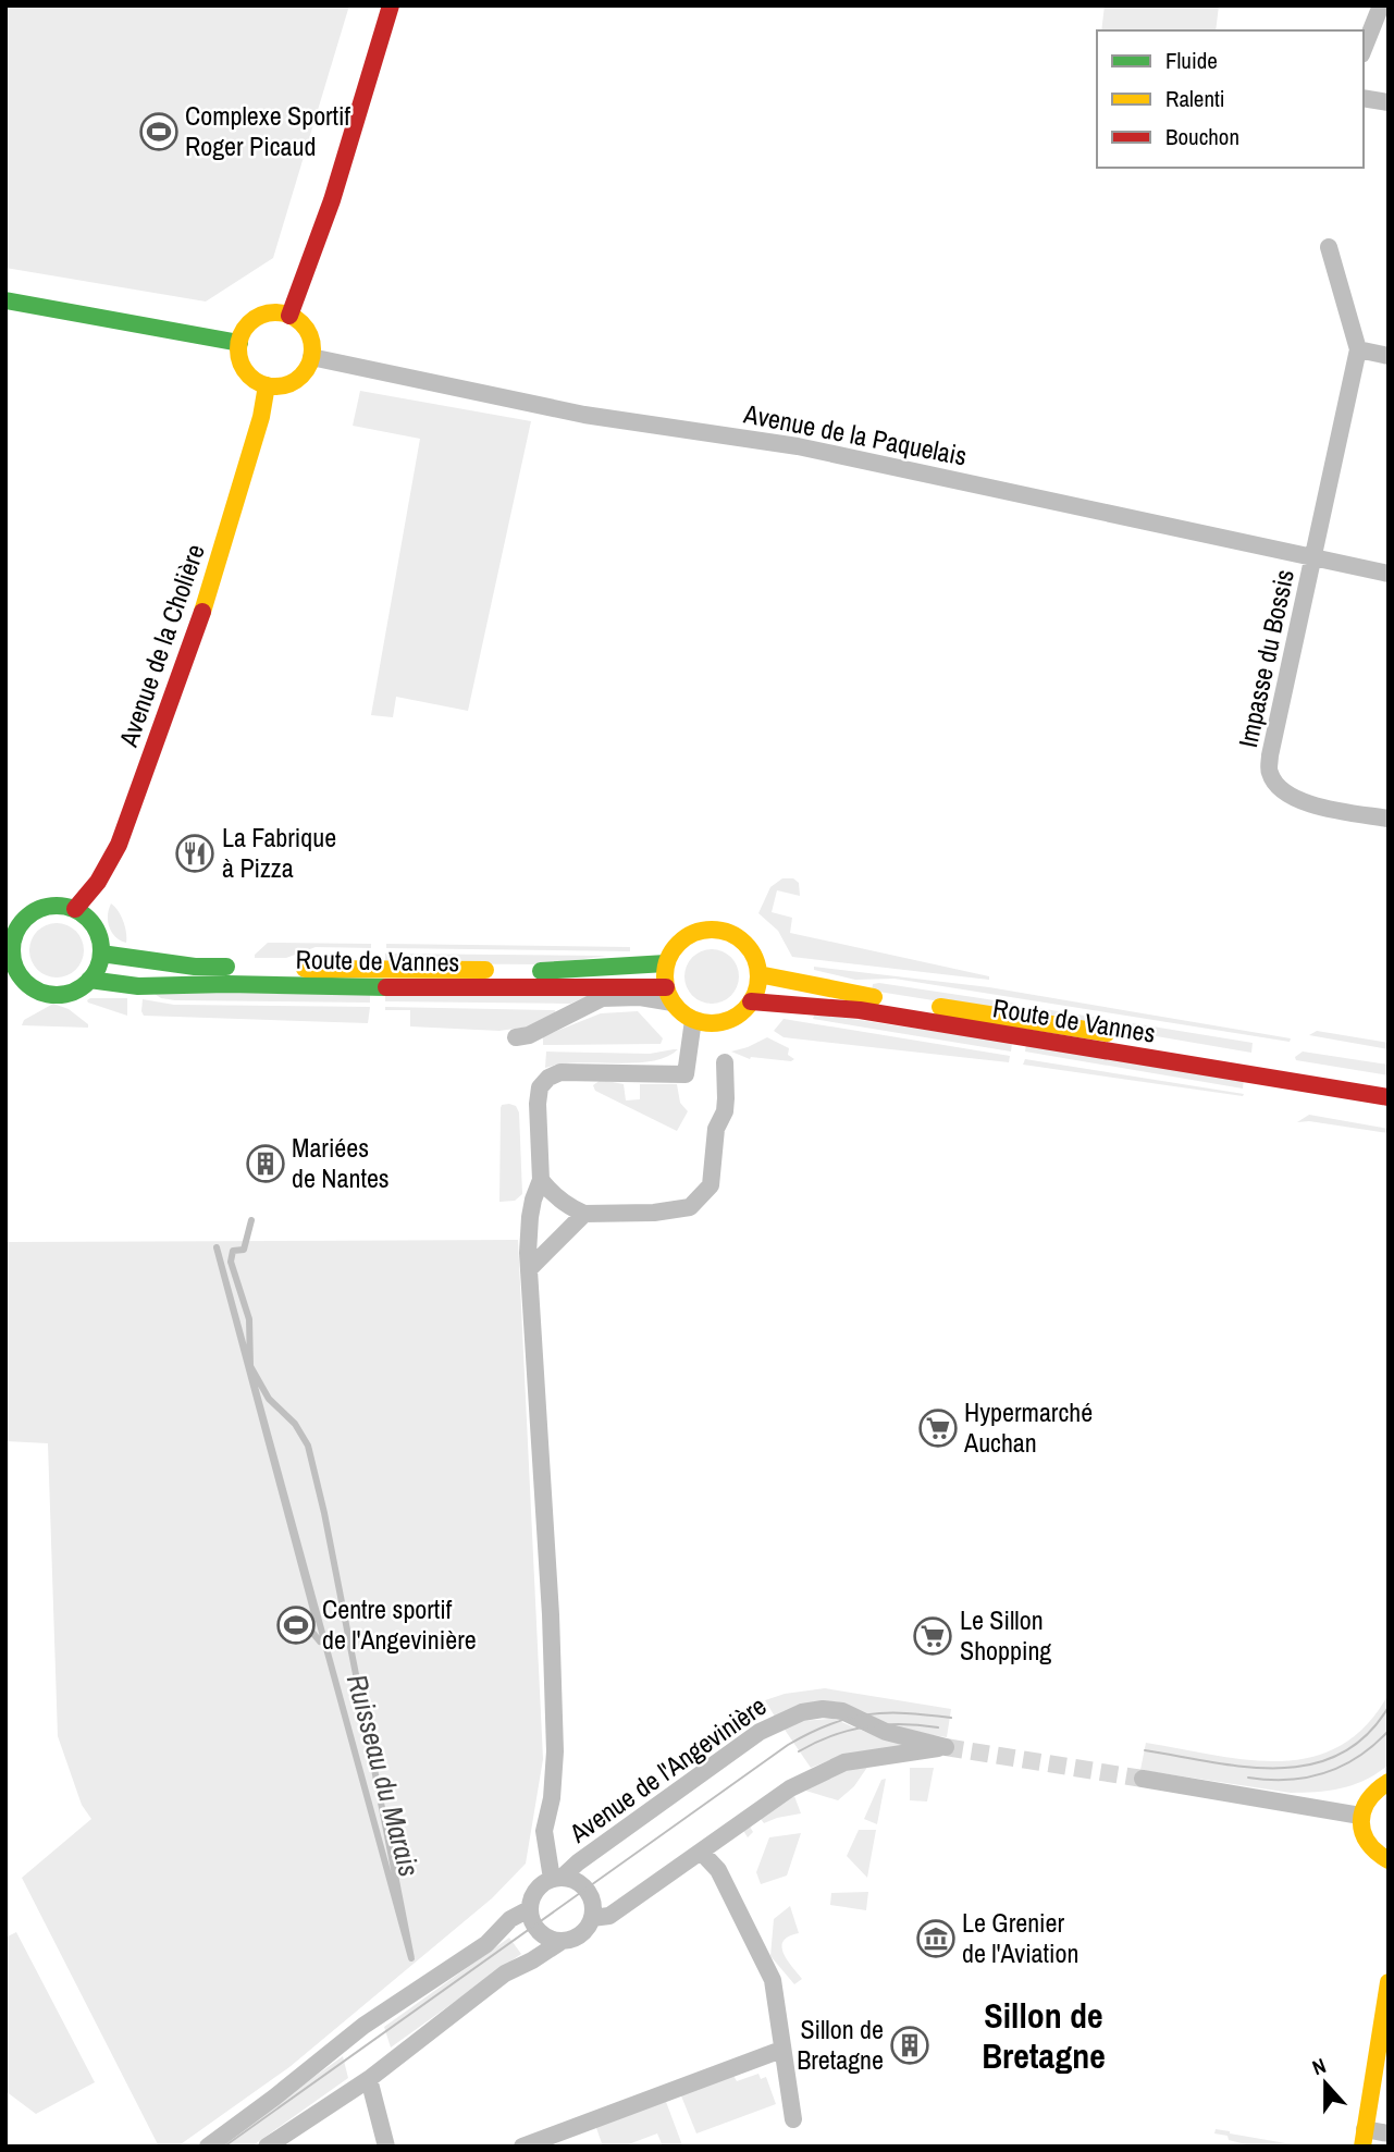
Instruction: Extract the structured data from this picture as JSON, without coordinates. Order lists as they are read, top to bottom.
{
  "streets": {
    "main road": ["Avenue de la Cholière", "Route de Vannes"],
    "street": ["Avenue de la Paquelais", "Impasse du Bossis", "Avenue de l'Angevinière"]
  },
  "crossings": [
    ["Avenue de la Paquelais", "Avenue de la Cholière"],
    ["Avenue de la Paquelais", "Impasse du Bossis"],
    ["Avenue de la Cholière", "Route de Vannes"]
  ],
  "districts": ["Sillon de Bretagne"],
  "water": ["Ruisseau du Marais"],
  "places": {
    "sports": ["Complexe Sportif Roger Picaud", "Centre sportif de l'Angevinière"],
    "restaurant": ["La Fabrique à Pizza"],
    "building": ["Mariées de Nantes", "Sillon de Bretagne"],
    "supermarket": ["Hypermarché Auchan", "Le Sillon Shopping"],
    "museum": ["Le Grenier de l'Aviation"]
  },
  "legend": ["Fluide", "Ralenti", "Bouchon"],
  "north": "top"
}
